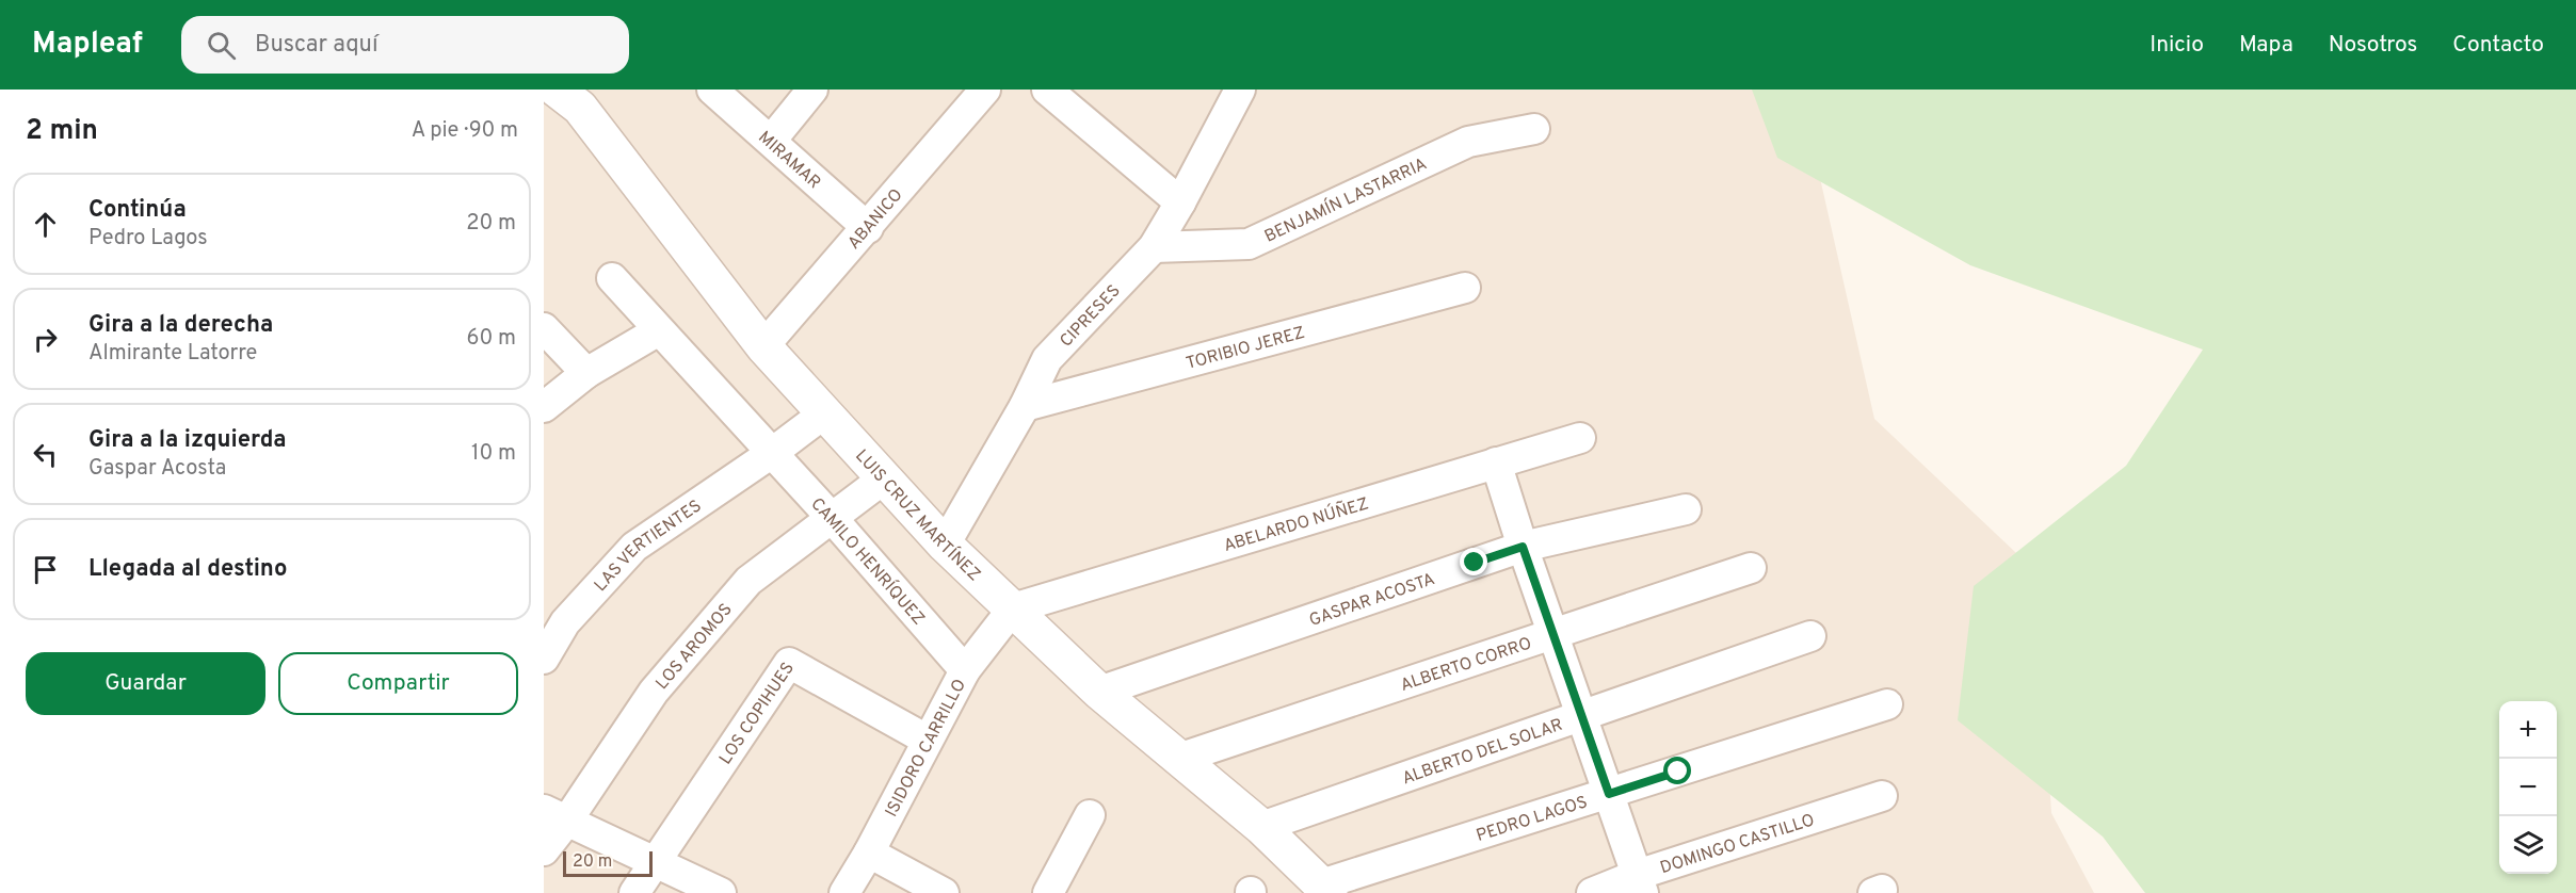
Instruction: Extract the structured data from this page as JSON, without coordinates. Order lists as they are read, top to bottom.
{
  "streets": {
    "street": [
      "MIRAMAR",
      "BENJAMÍN LASTARRIA",
      "ABANICO",
      "CIPRESES",
      "TORIBIO JEREZ",
      "LUIS CRUZ MARTÍNEZ",
      "ABELARDO NÚÑEZ",
      "LAS VERTIENTES",
      "CAMILO HENRÍQUEZ",
      "GASPAR ACOSTA",
      "LOS AROMOS",
      "ALBERTO CORRO",
      "LOS COPIHUES",
      "ISIDORO CARRILLO",
      "ALBERTO DEL SOLAR",
      "PEDRO LAGOS",
      "DOMINGO CASTILLO"
    ]
  },
  "crossings": [
    ["MIRAMAR", "ABANICO"],
    ["BENJAMÍN LASTARRIA", "CIPRESES"],
    ["ABANICO", "LUIS CRUZ MARTÍNEZ"],
    ["CIPRESES", "TORIBIO JEREZ"],
    ["CIPRESES", "LUIS CRUZ MARTÍNEZ"],
    ["LUIS CRUZ MARTÍNEZ", "ABELARDO NÚÑEZ"],
    ["LUIS CRUZ MARTÍNEZ", "LAS VERTIENTES"],
    ["LUIS CRUZ MARTÍNEZ", "GASPAR ACOSTA"],
    ["LUIS CRUZ MARTÍNEZ", "LOS AROMOS"],
    ["LUIS CRUZ MARTÍNEZ", "ALBERTO CORRO"],
    ["LUIS CRUZ MARTÍNEZ", "ISIDORO CARRILLO"],
    ["LUIS CRUZ MARTÍNEZ", "ALBERTO DEL SOLAR"],
    ["LUIS CRUZ MARTÍNEZ", "PEDRO LAGOS"],
    ["ABELARDO NÚÑEZ", "ISIDORO CARRILLO"],
    ["LAS VERTIENTES", "CAMILO HENRÍQUEZ"],
    ["CAMILO HENRÍQUEZ", "LOS AROMOS"],
    ["CAMILO HENRÍQUEZ", "ISIDORO CARRILLO"],
    ["LOS COPIHUES", "ISIDORO CARRILLO"]
  ],
  "scale_bar": "20 m",
  "page": {
    "header": "Mapleaf",
    "search": "Buscar aquí",
    "nav": [
      "Inicio",
      "Mapa",
      "Nosotros",
      "Contacto"
    ],
    "heading": ["2 min", "A pie · 90 m"],
    "list": [
      ["Continúa", "Pedro Lagos", "20 m"],
      ["Gira a la derecha", "Almirante Latorre", "60 m"],
      ["Gira a la izquierda", "Gaspar Acosta", "10 m"],
      "Llegada al destino"
    ],
    "buttons": ["Guardar", "Compartir"],
    "map_buttons": ["+", "−"],
    "scale": "20 m"
  }
}
